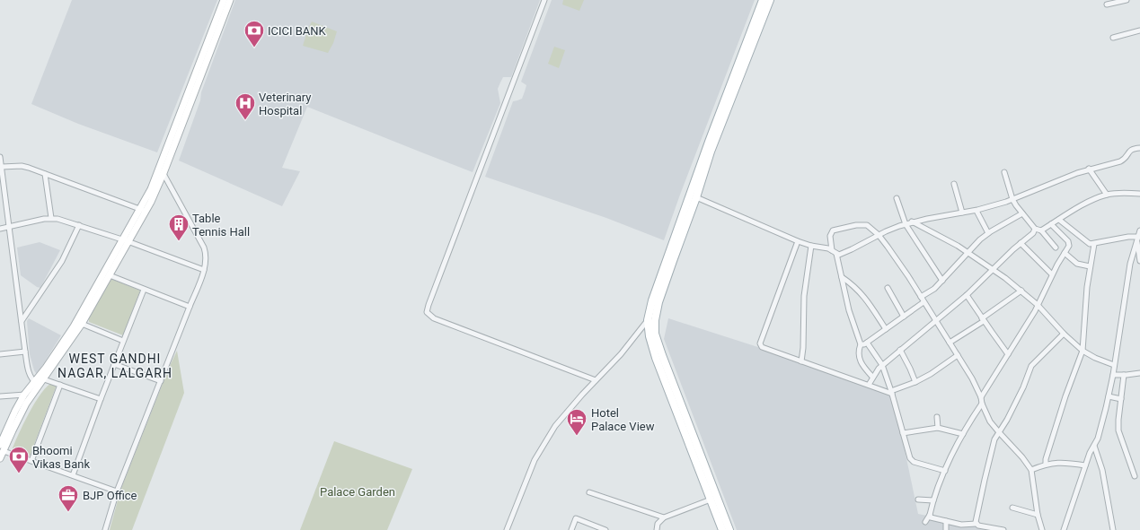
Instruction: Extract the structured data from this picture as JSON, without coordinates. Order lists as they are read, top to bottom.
{
  "districts": ["WEST GANDHI NAGAR, LALGARH"],
  "parks": ["Palace Garden"],
  "places": {
    "bank": ["ICICI BANK", "Bhoomi Vikas Bank"],
    "hospital": ["Veterinary Hospital"],
    "building": ["Table Tennis Hall"],
    "hotel": ["Hotel Palace View"],
    "office": ["BJP Office"]
  }
}
